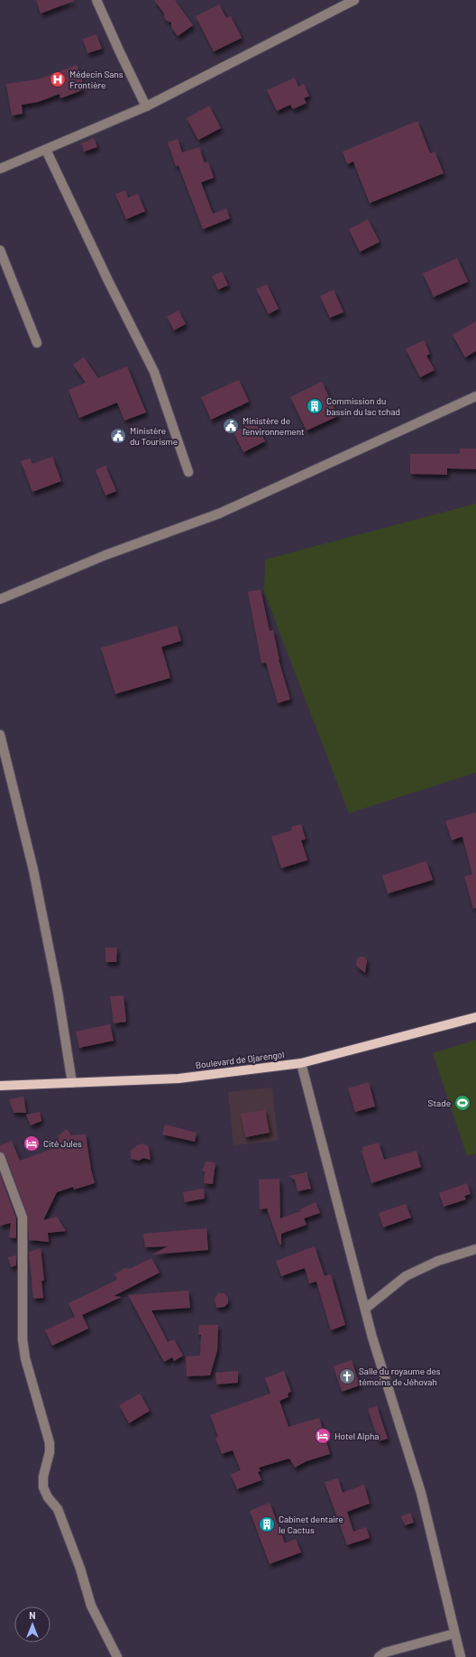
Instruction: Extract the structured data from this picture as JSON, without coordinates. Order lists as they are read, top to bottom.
{
  "streets": {
    "main road": ["Boulevard de Djarengol"]
  },
  "places": {
    "hospital": ["Médecin Sans Frontière"],
    "building": ["Commission du bassin du lac tchad", "Cabinet dentaire le Cactus"],
    "public building": ["Ministère de l'environnement", "Ministère du Tourisme"],
    "sports": ["Stade"],
    "hotel": ["Cité Jules", "Hotel Alpha"],
    "church": ["Salle du royaume des témoins de Jéhovah"]
  },
  "north": "top"
}
